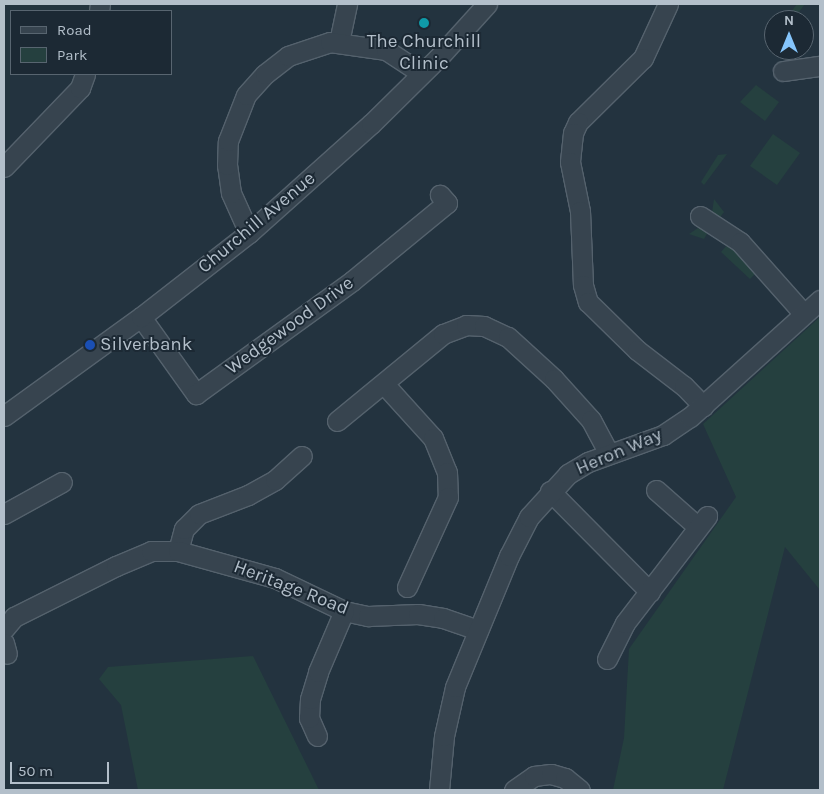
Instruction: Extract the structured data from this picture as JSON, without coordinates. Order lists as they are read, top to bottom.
{
  "streets": {
    "street": [
      "Churchill Avenue",
      "Wedgewood Drive",
      "Heron Way",
      "Heritage Road"
    ]
  },
  "crossings": [
    ["Churchill Avenue", "Wedgewood Drive"],
    ["Heron Way", "Heritage Road"]
  ],
  "places": ["The Churchill Clinic", "Silverbank"],
  "legend": ["Road", "Park"],
  "scale_bar": "50 m",
  "north": "top"
}
